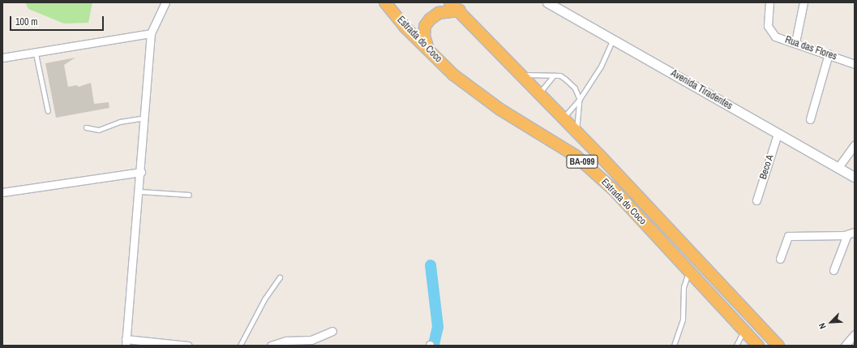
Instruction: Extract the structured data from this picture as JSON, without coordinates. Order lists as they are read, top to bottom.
{
  "streets": {
    "highway": ["Estrada do Coco", "BA-099"],
    "street": ["Rua das Flores", "Avenida Tiradentes", "Beco A"]
  },
  "crossings": [
    ["Avenida Tiradentes", "Beco A"]
  ],
  "scale_bar": "100 m",
  "north": "bottom left"
}
